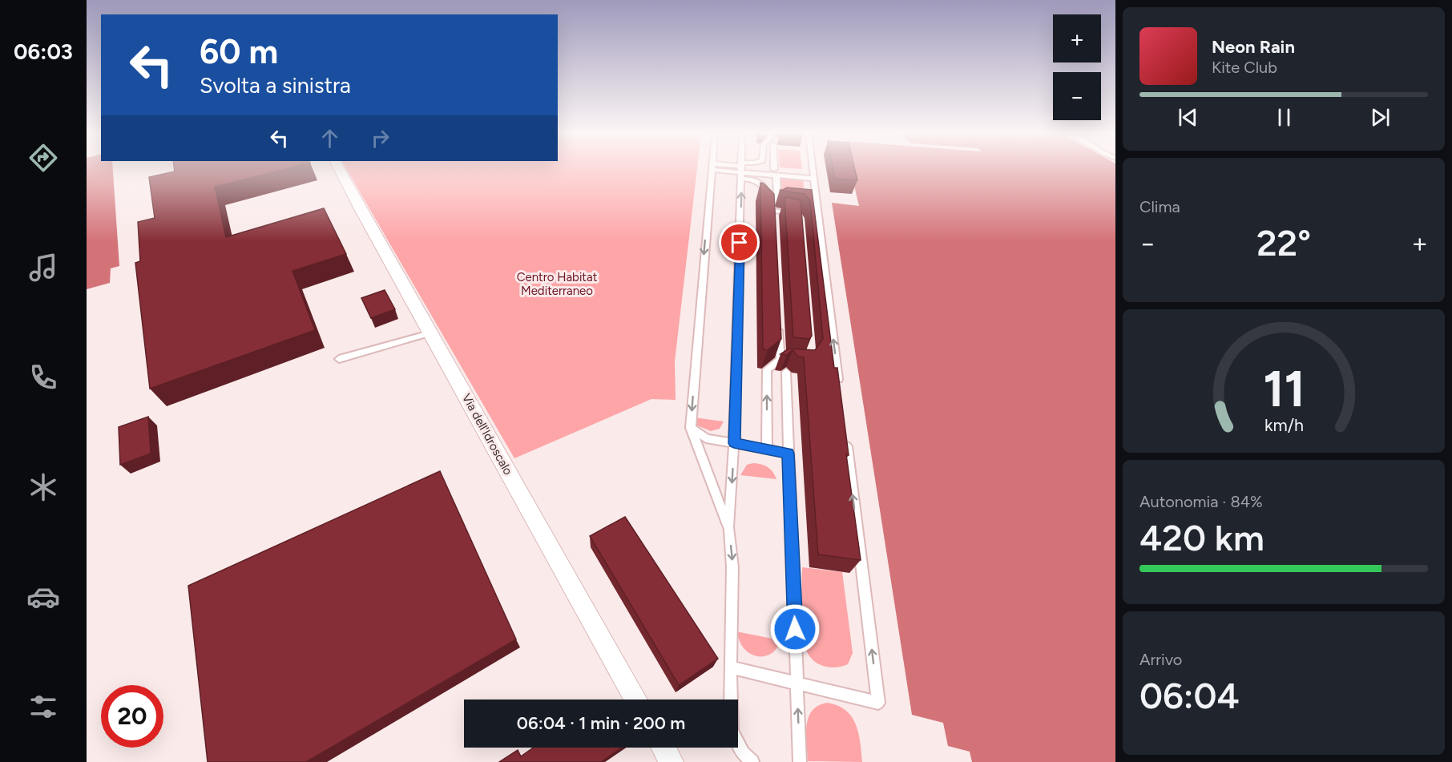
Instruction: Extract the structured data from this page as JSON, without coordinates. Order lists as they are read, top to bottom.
{
  "streets": {
    "street": ["Via dell'Idroscalo"]
  },
  "parks": ["Centro Habitat Mediterraneo"],
  "page": {
    "tabs": "06:03",
    "map_buttons": ["+", "−"],
    "turn": ["60 m", "Svolta a sinistra"],
    "song": ["Neon Rain", "Kite Club"],
    "tile": [
      "Clima",
      ["Autonomia · 84%", "420 km"],
      ["Arrivo", "06:04"]
    ],
    "heat": ["−", "22°", "+"],
    "limit": "20",
    "trip": "06:04 · 1 min · 200 m",
    "gauge": ["11", "km/h"]
  }
}
